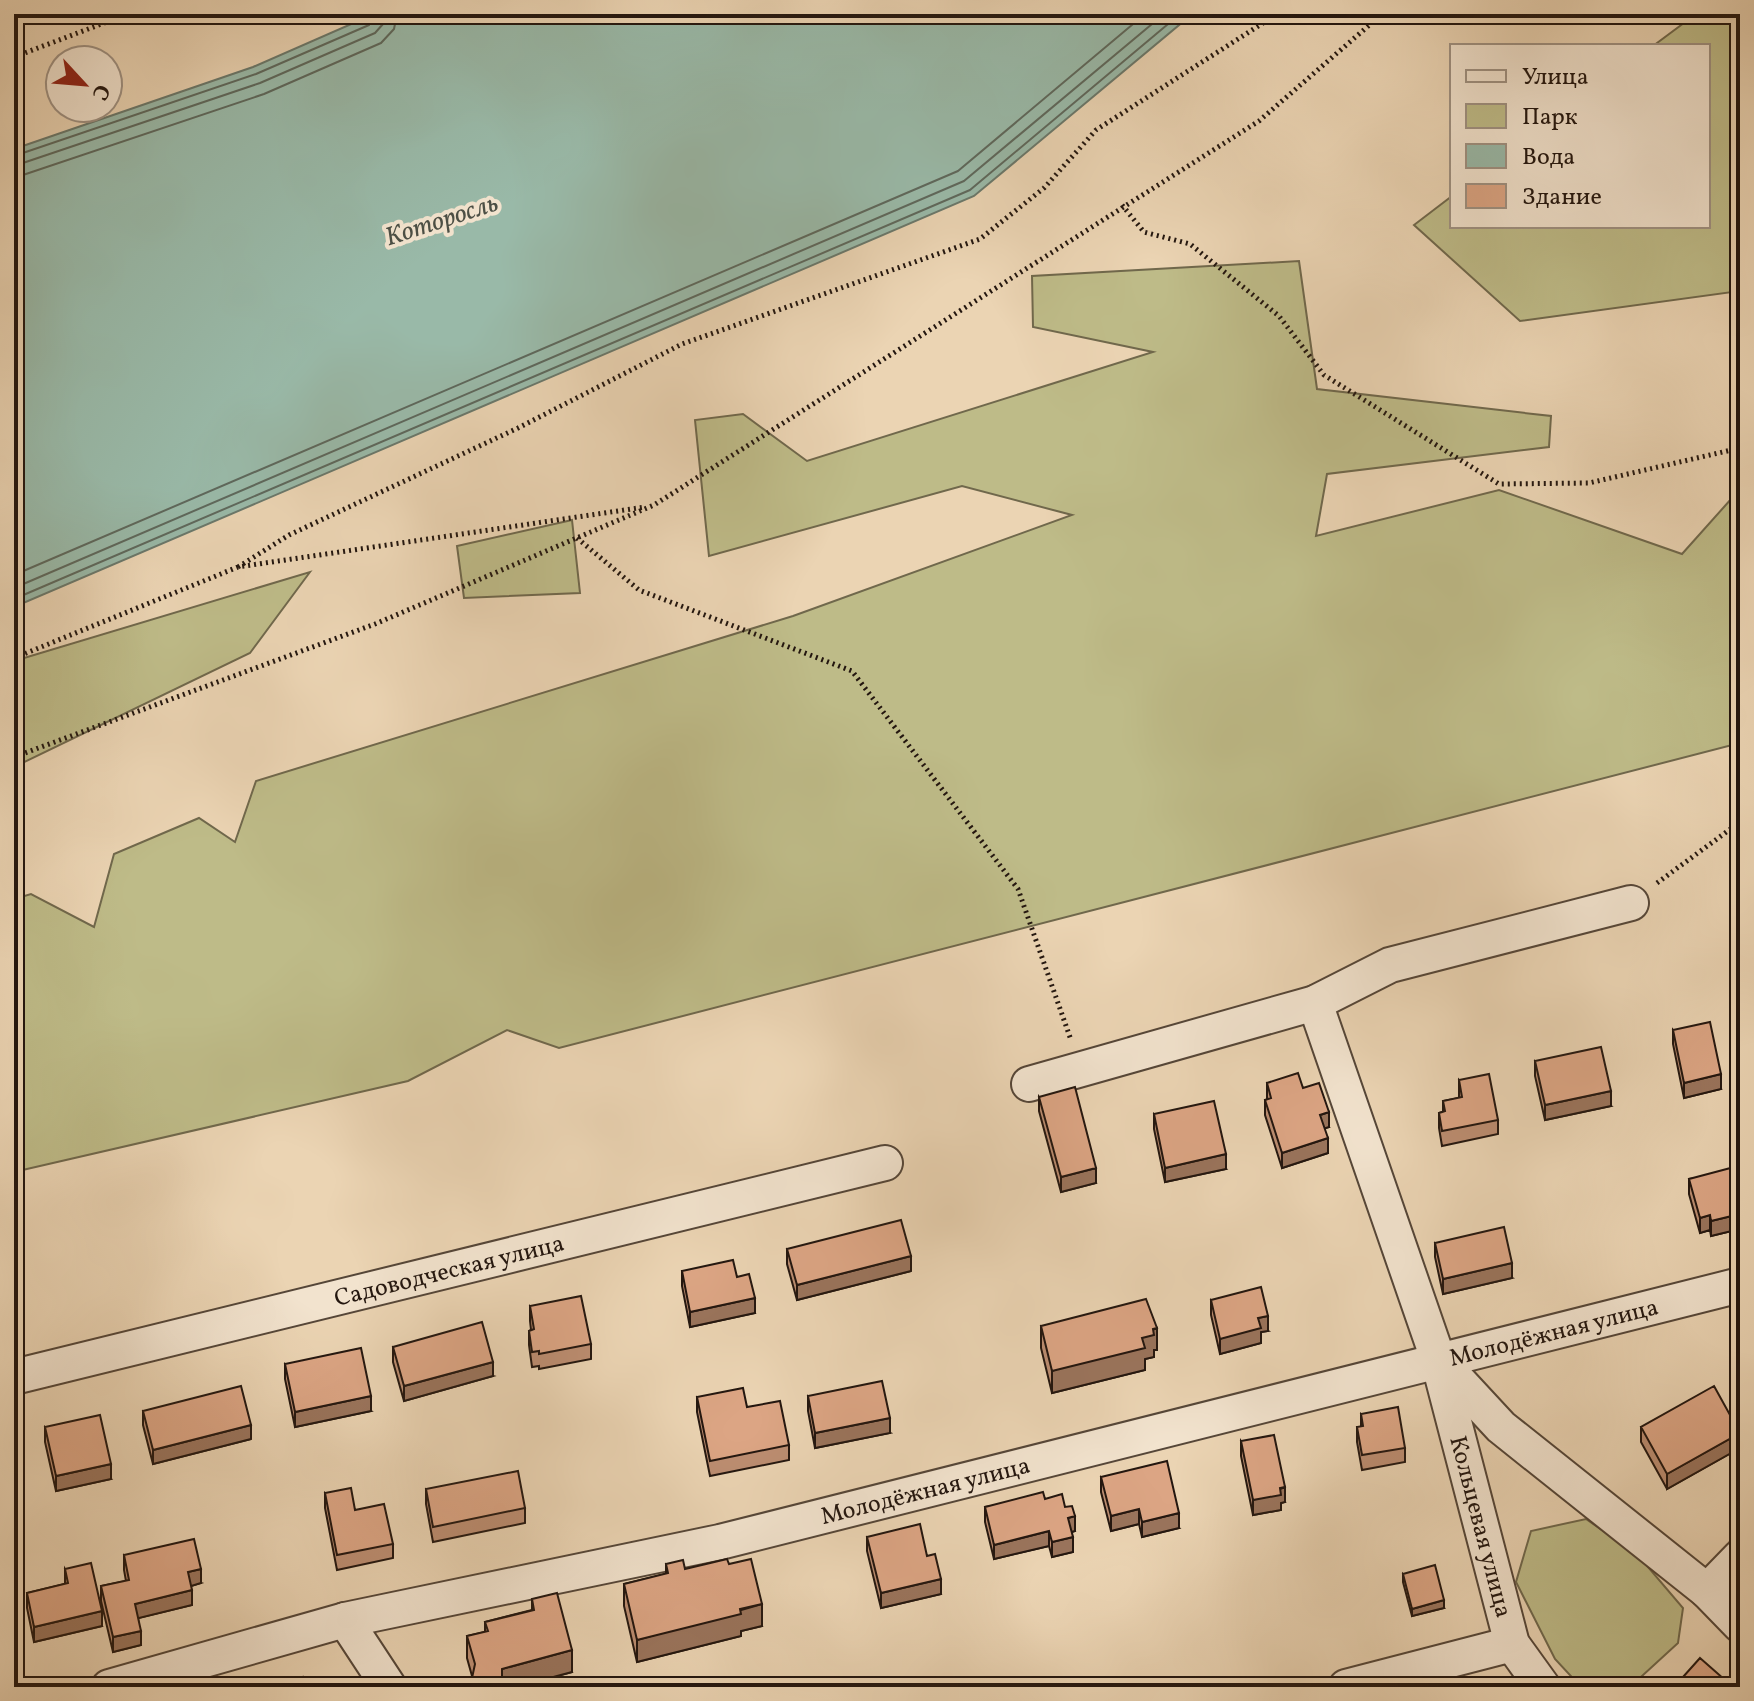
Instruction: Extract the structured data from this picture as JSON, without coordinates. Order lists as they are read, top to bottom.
{
  "streets": {
    "street": ["Садоводческая улица", "Молодёжная улица", "Кольцевая улица"]
  },
  "crossings": [
    ["Молодёжная улица", "Кольцевая улица"]
  ],
  "water": ["Которосль"],
  "legend": [
    "Улица",
    "Парк",
    "Вода",
    "Здание"
  ],
  "north": "bottom right"
}
